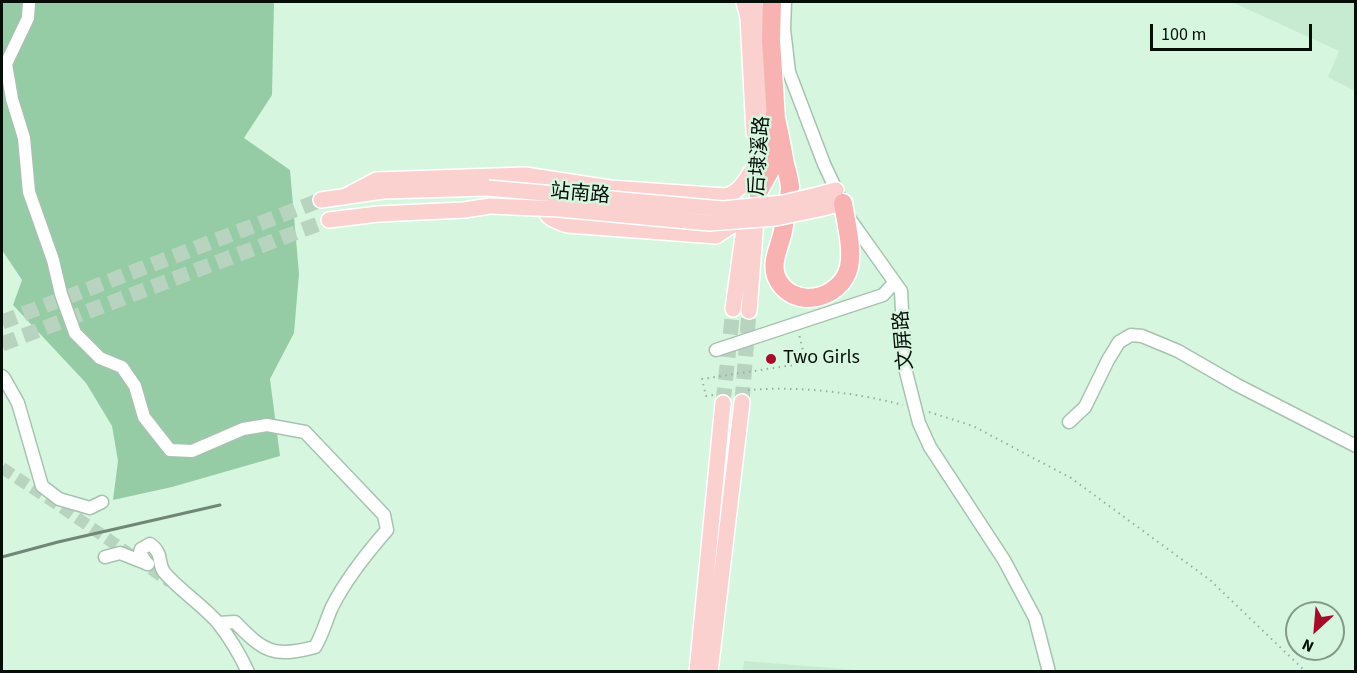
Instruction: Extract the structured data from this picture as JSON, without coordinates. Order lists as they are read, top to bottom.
{
  "streets": {
    "main road": ["后埭溪路", "站南路"],
    "street": ["文屏路"]
  },
  "crossings": [
    ["站南路", "文屏路"]
  ],
  "places": ["Two Girls"],
  "scale_bar": "100 m",
  "north": "bottom left"
}
